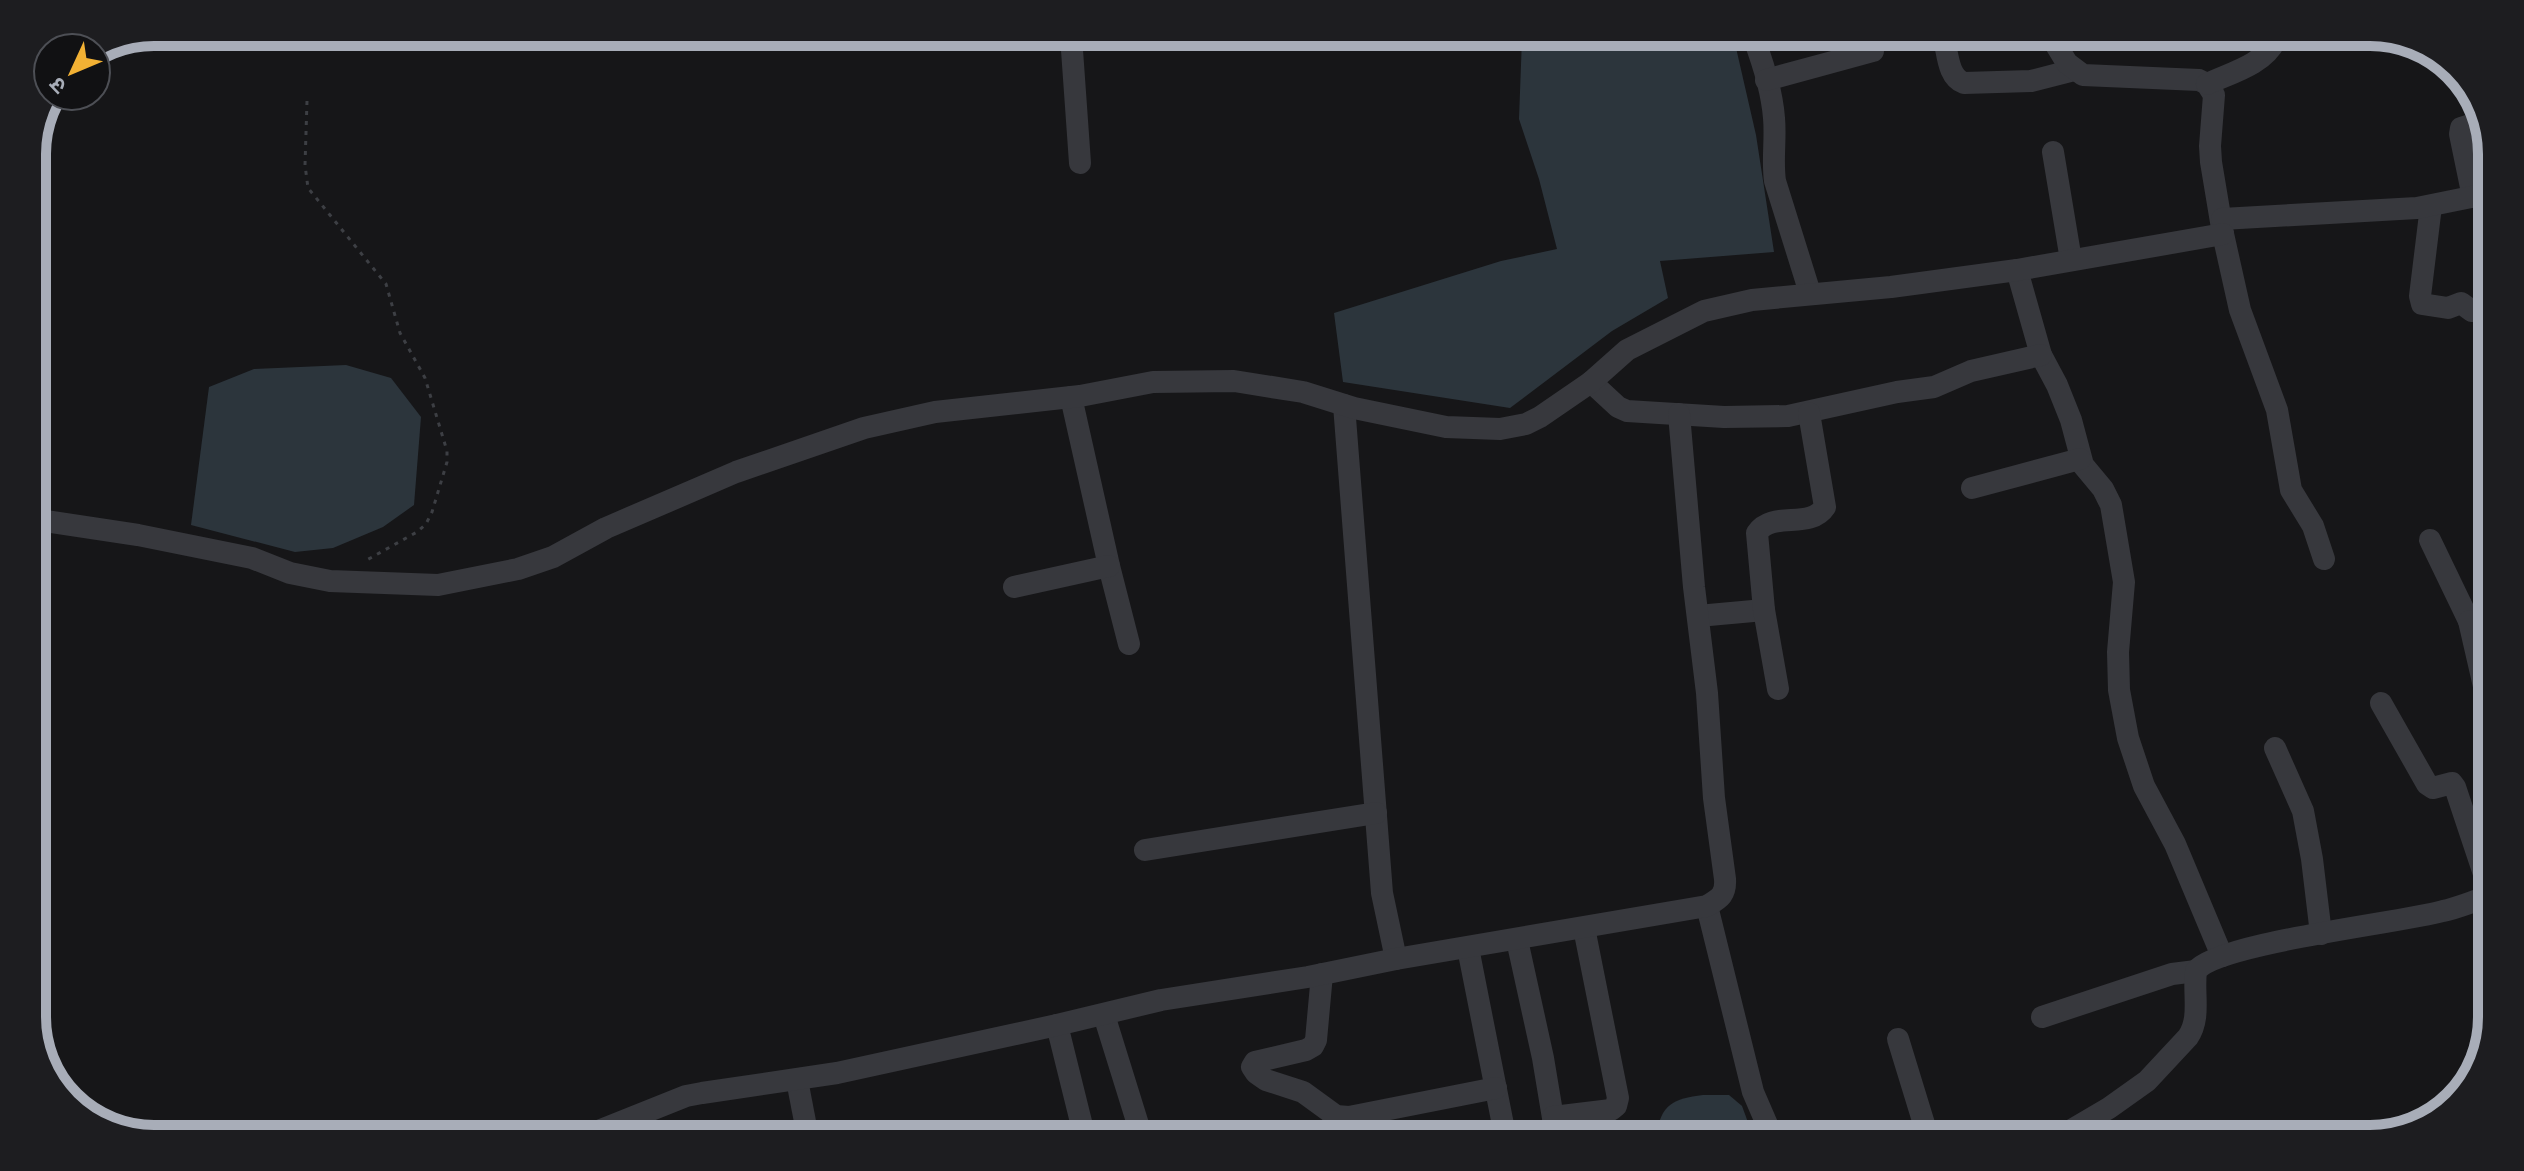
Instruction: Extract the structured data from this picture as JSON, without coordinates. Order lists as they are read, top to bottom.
{
  "north": "bottom left"
}
